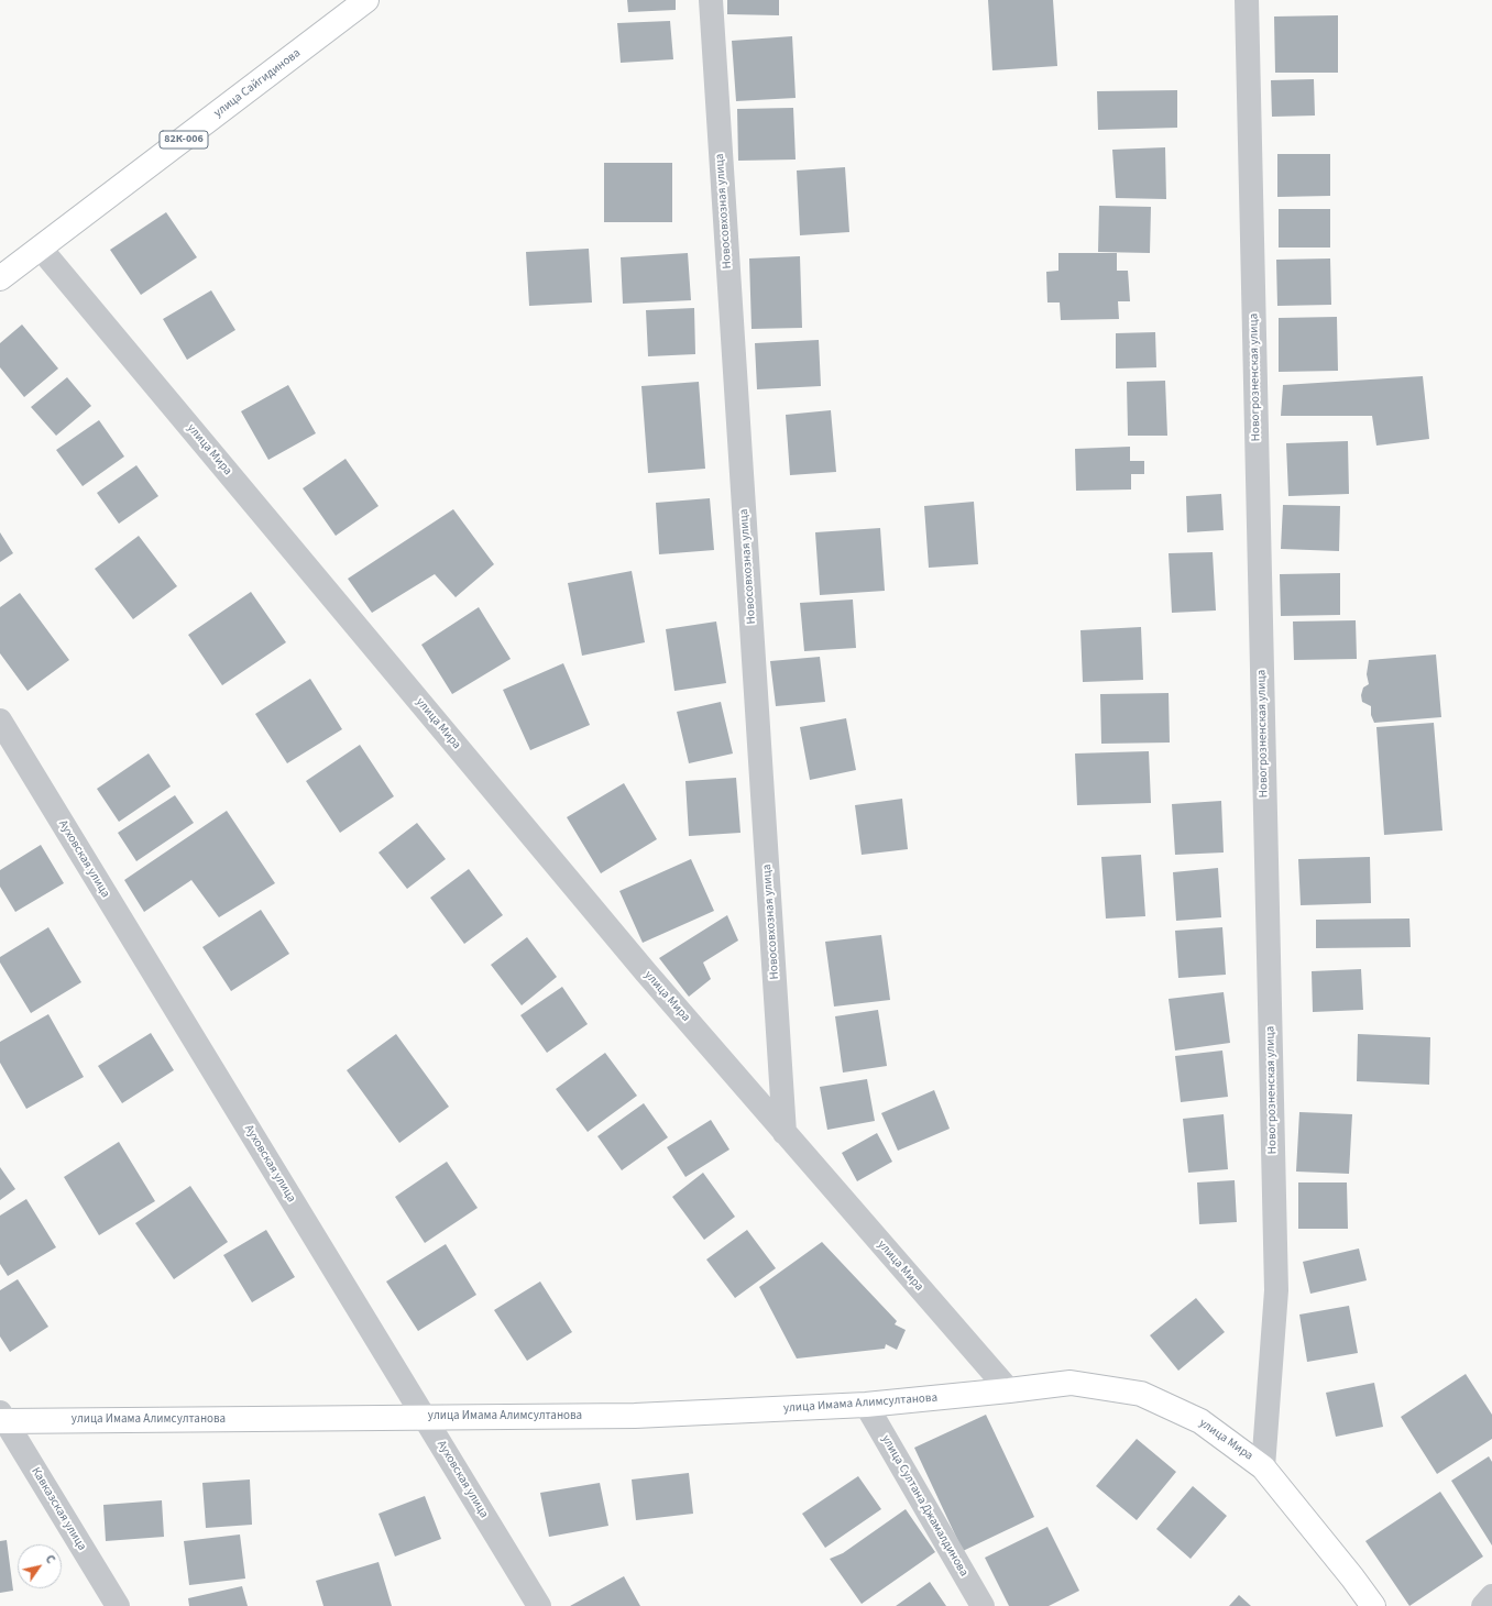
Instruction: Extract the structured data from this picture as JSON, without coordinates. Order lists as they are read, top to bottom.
{
  "streets": {
    "main road": [
      "улица Сайгидинова",
      "82К-006",
      "улица Мира",
      "улица Имама Алимсултанова"
    ],
    "street": [
      "Новосовхозная улица",
      "Новогрозненская улица",
      "Ауховская улица",
      "улица Султана Джамалдинова",
      "Кавказская улица"
    ]
  },
  "crossings": [
    ["улица Сайгидинова", "улица Мира"],
    ["Новосовхозная улица", "улица Мира"],
    ["Новогрозненская улица", "улица Мира"],
    ["улица Мира", "улица Имама Алимсултанова"],
    ["Ауховская улица", "улица Имама Алимсултанова"],
    ["улица Имама Алимсултанова", "улица Султана Джамалдинова"],
    ["улица Имама Алимсултанова", "Кавказская улица"]
  ],
  "north": "top right"
}
